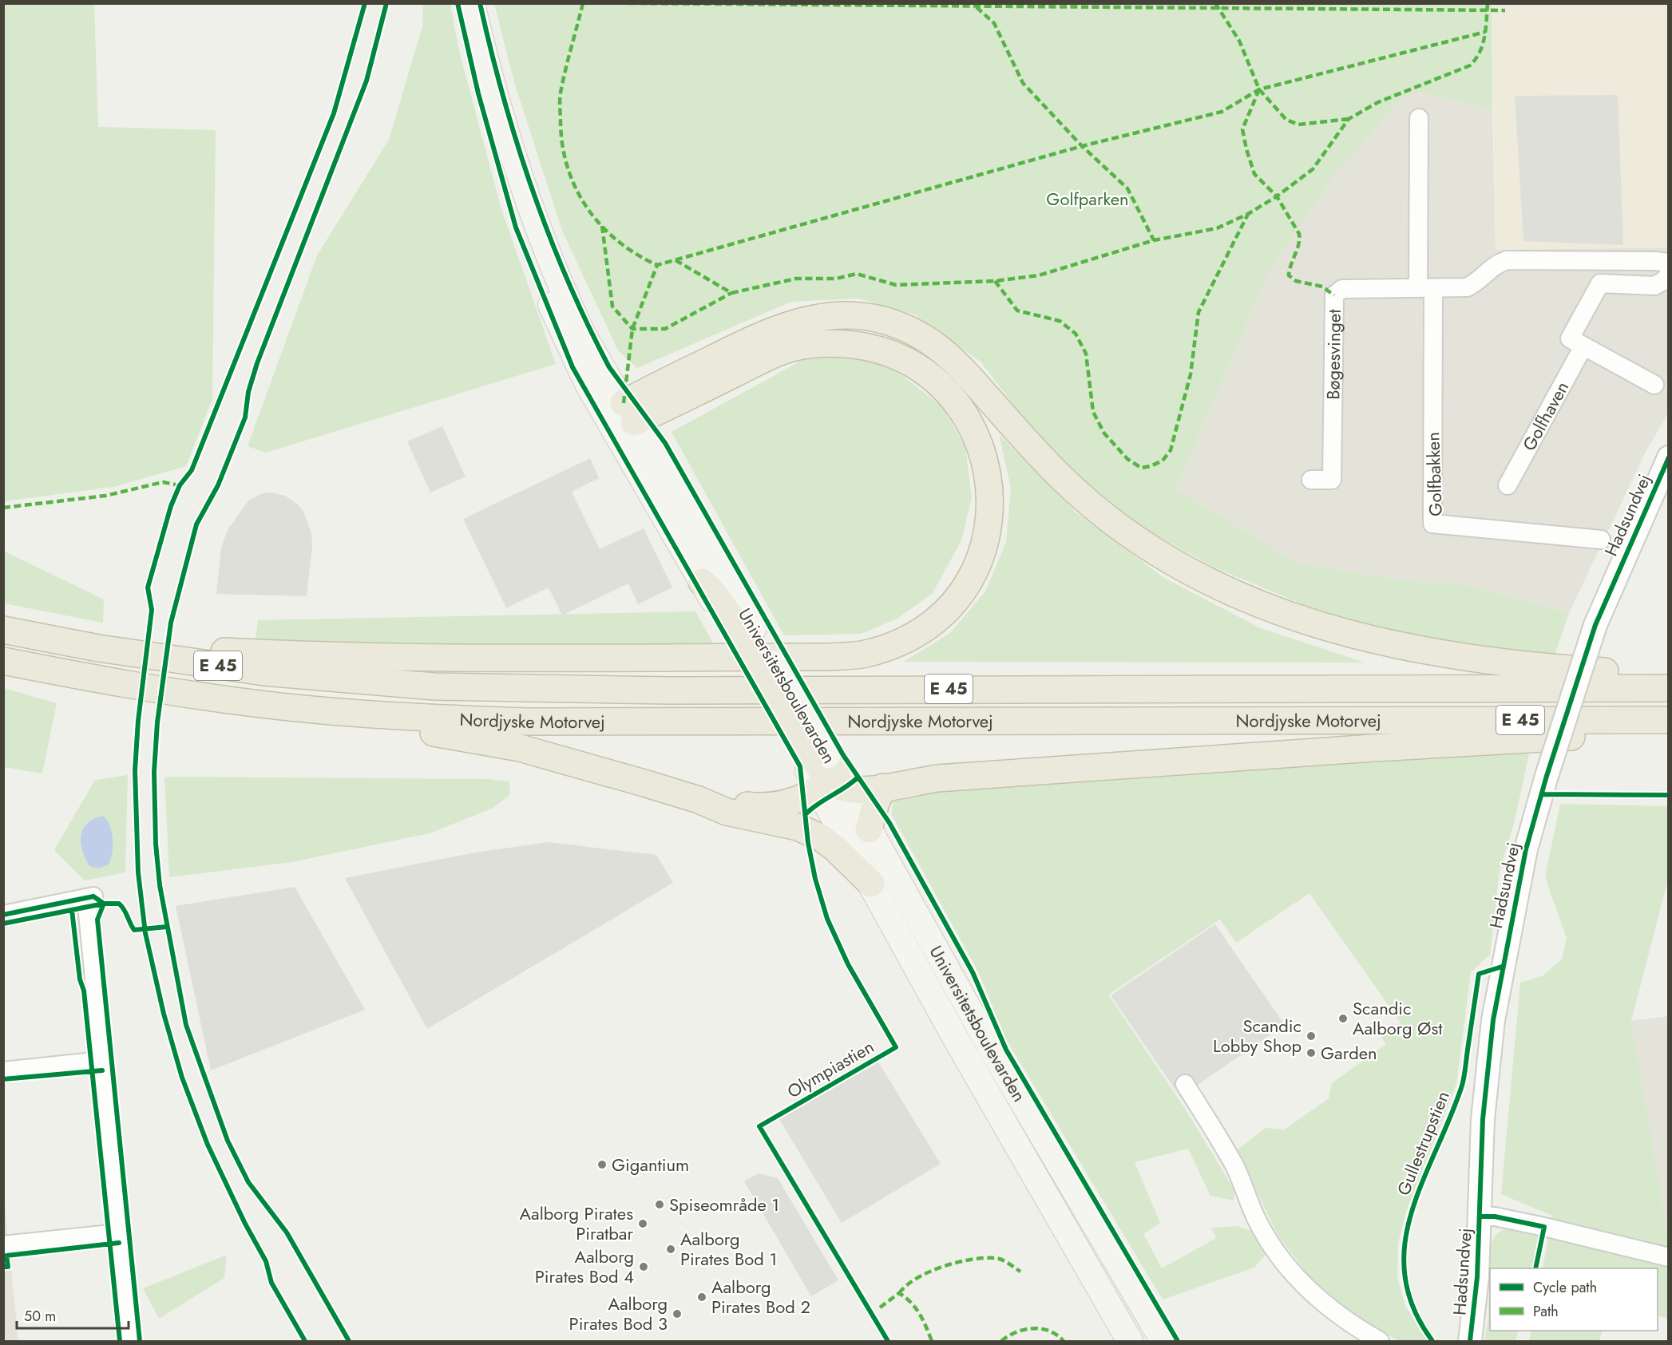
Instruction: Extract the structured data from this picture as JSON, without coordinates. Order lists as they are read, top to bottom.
{
  "streets": {
    "highway": ["E 45", "Nordjyske Motorvej"],
    "main road": ["Universitetsboulevarden"],
    "street": [
      "Bøgesvinget",
      "Golfhaven",
      "Golfbakken",
      "Hadsundvej"
    ],
    "cycle path": ["Olympiastien", "Gullestrupstien"]
  },
  "crossings": [
    ["Bøgesvinget", "Golfbakken"]
  ],
  "parks": ["Golfparken"],
  "places": [
    "Scandic Aalborg Øst",
    "Scandic Lobby Shop",
    "Garden",
    "Gigantium",
    "Spiseområde 1",
    "Aalborg Pirates Piratbar",
    "Aalborg Pirates Bod 1",
    "Aalborg Pirates Bod 4",
    "Aalborg Pirates Bod 2",
    "Aalborg Pirates Bod 3"
  ],
  "legend": ["Cycle path", "Path"],
  "scale_bar": "50 m"
}
